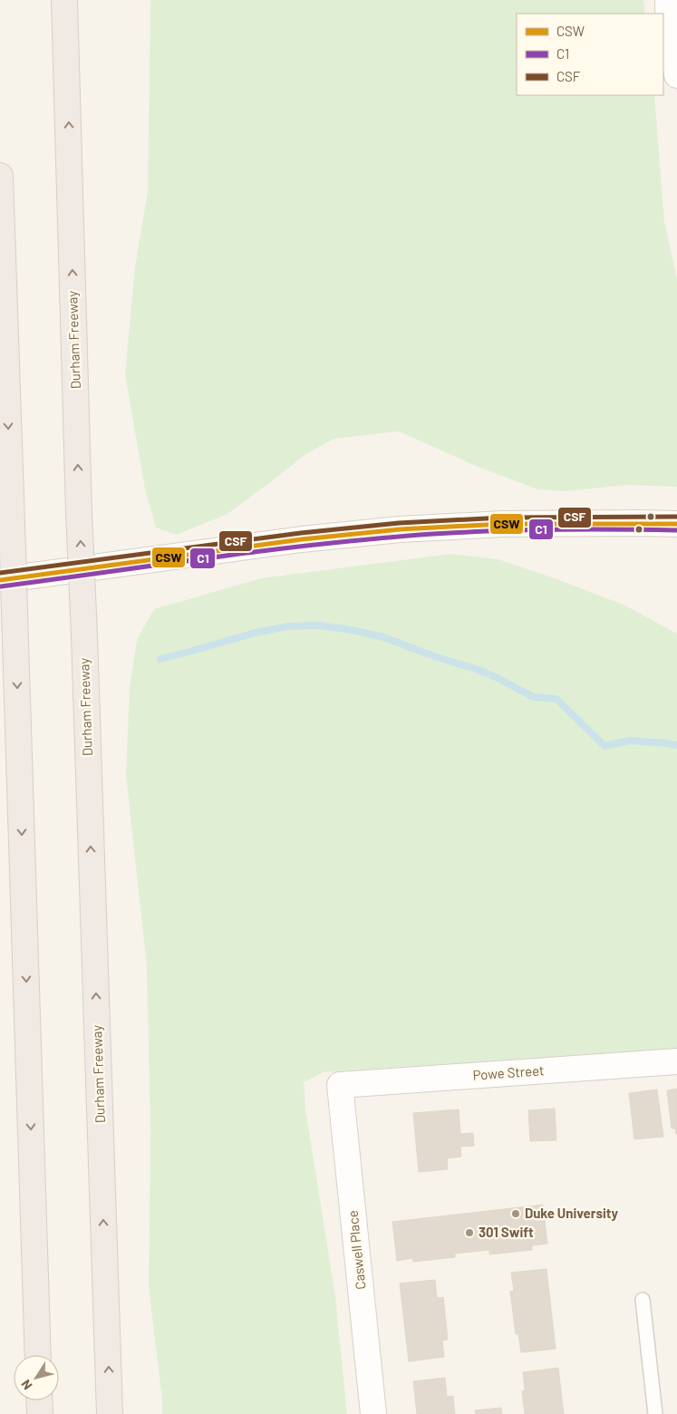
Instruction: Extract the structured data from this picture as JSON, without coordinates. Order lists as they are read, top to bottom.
{
  "streets": {
    "highway": ["Durham Freeway"],
    "street": ["Powe Street", "Caswell Place"]
  },
  "crossings": [
    ["Powe Street", "Caswell Place"]
  ],
  "places": ["Duke University", "301 Swift"],
  "lines": ["transit line CSF", "transit line CSW", "transit line C1"],
  "legend": ["CSW", "C1", "CSF"],
  "north": "bottom left"
}
